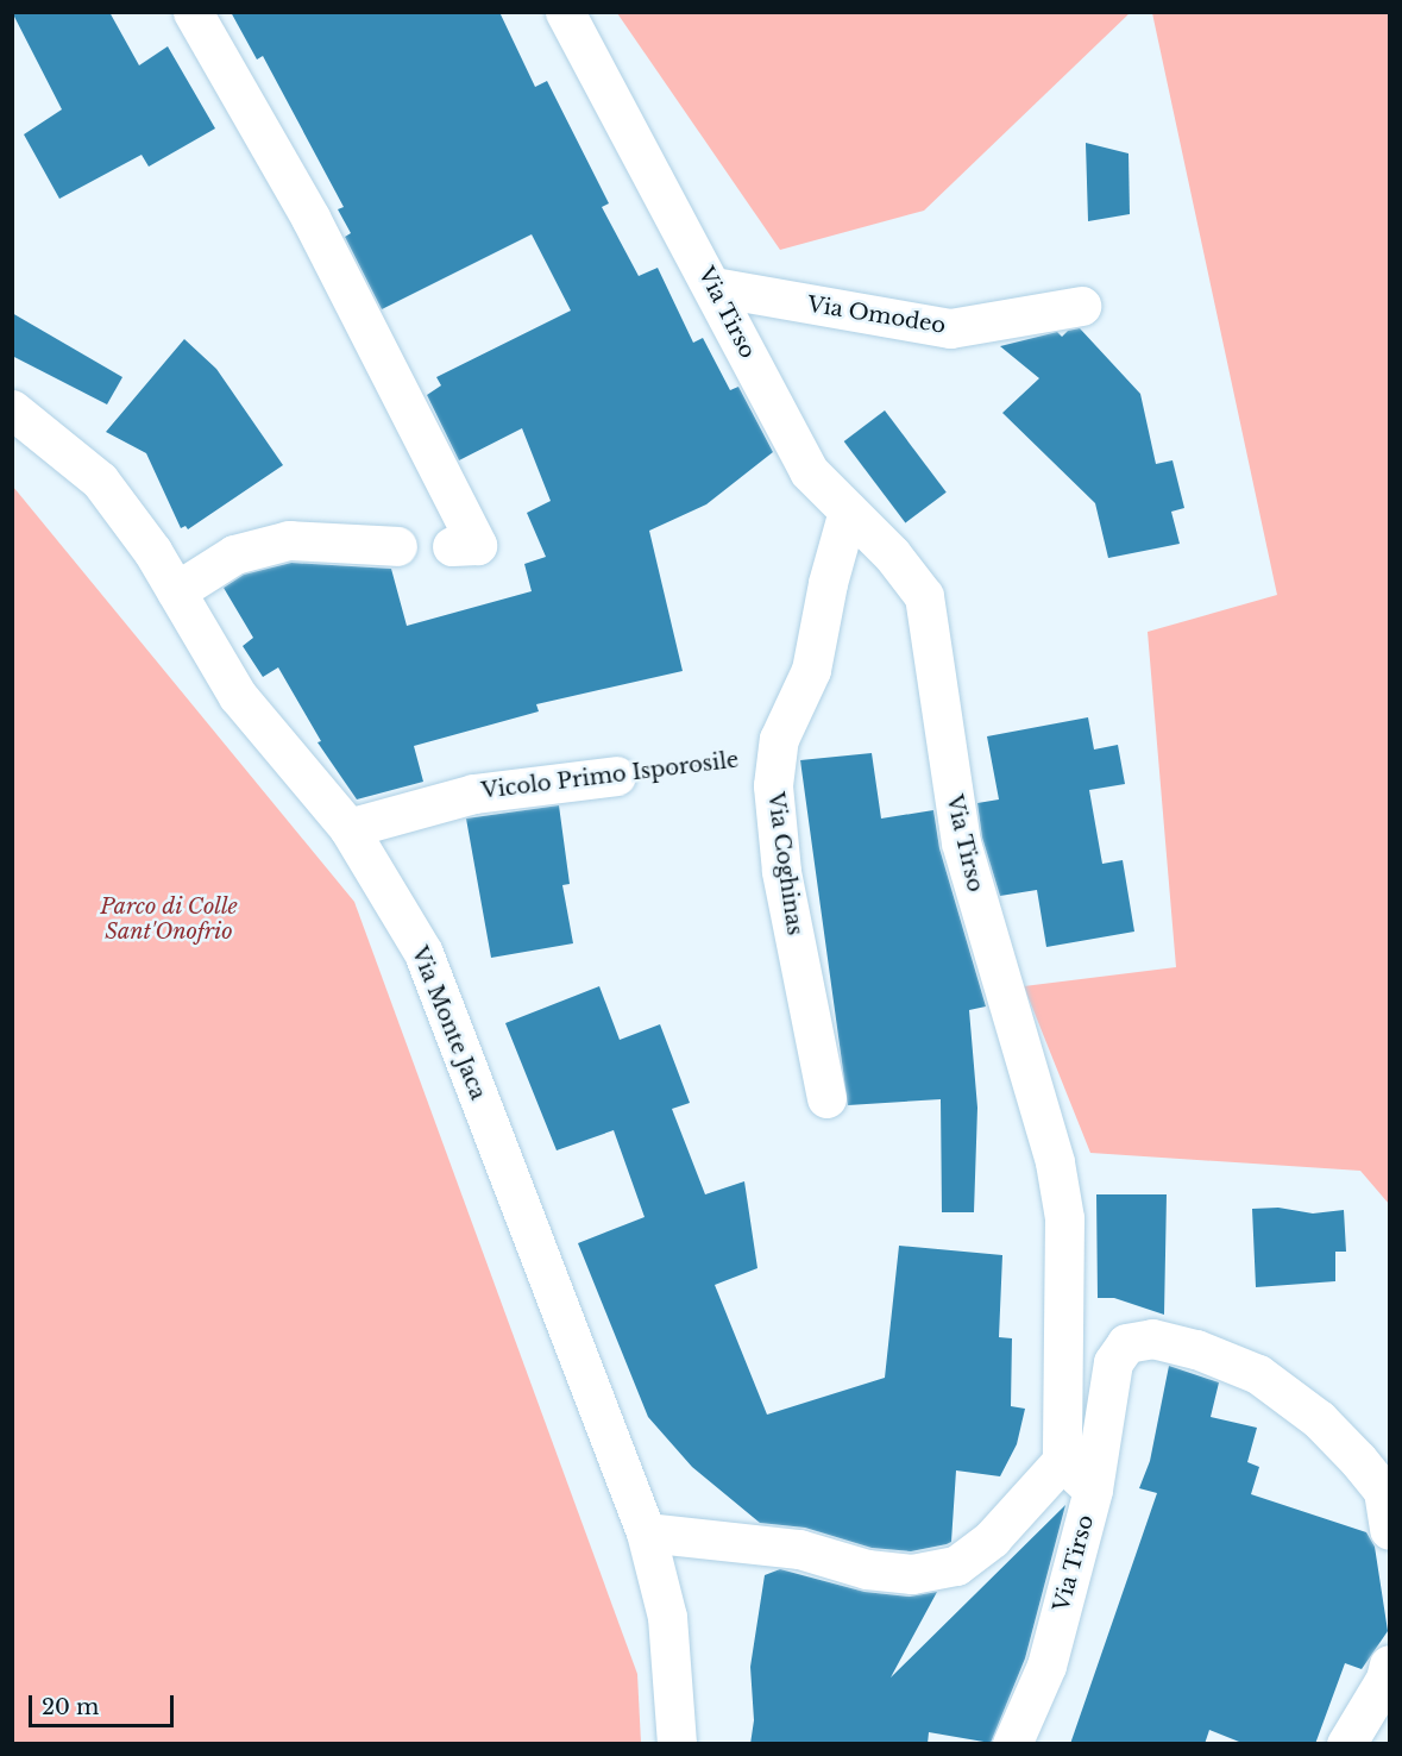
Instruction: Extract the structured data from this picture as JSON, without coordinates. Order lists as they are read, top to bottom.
{
  "streets": {
    "street": [
      "Via Tirso",
      "Via Omodeo",
      "Vicolo Primo Isporosile",
      "Via Coghinas",
      "Via Monte Jaca"
    ]
  },
  "crossings": [
    ["Via Tirso", "Via Omodeo"],
    ["Via Tirso", "Via Coghinas"],
    ["Vicolo Primo Isporosile", "Via Monte Jaca"]
  ],
  "parks": ["Parco di Colle Sant'Onofrio"],
  "scale_bar": "20 m"
}
